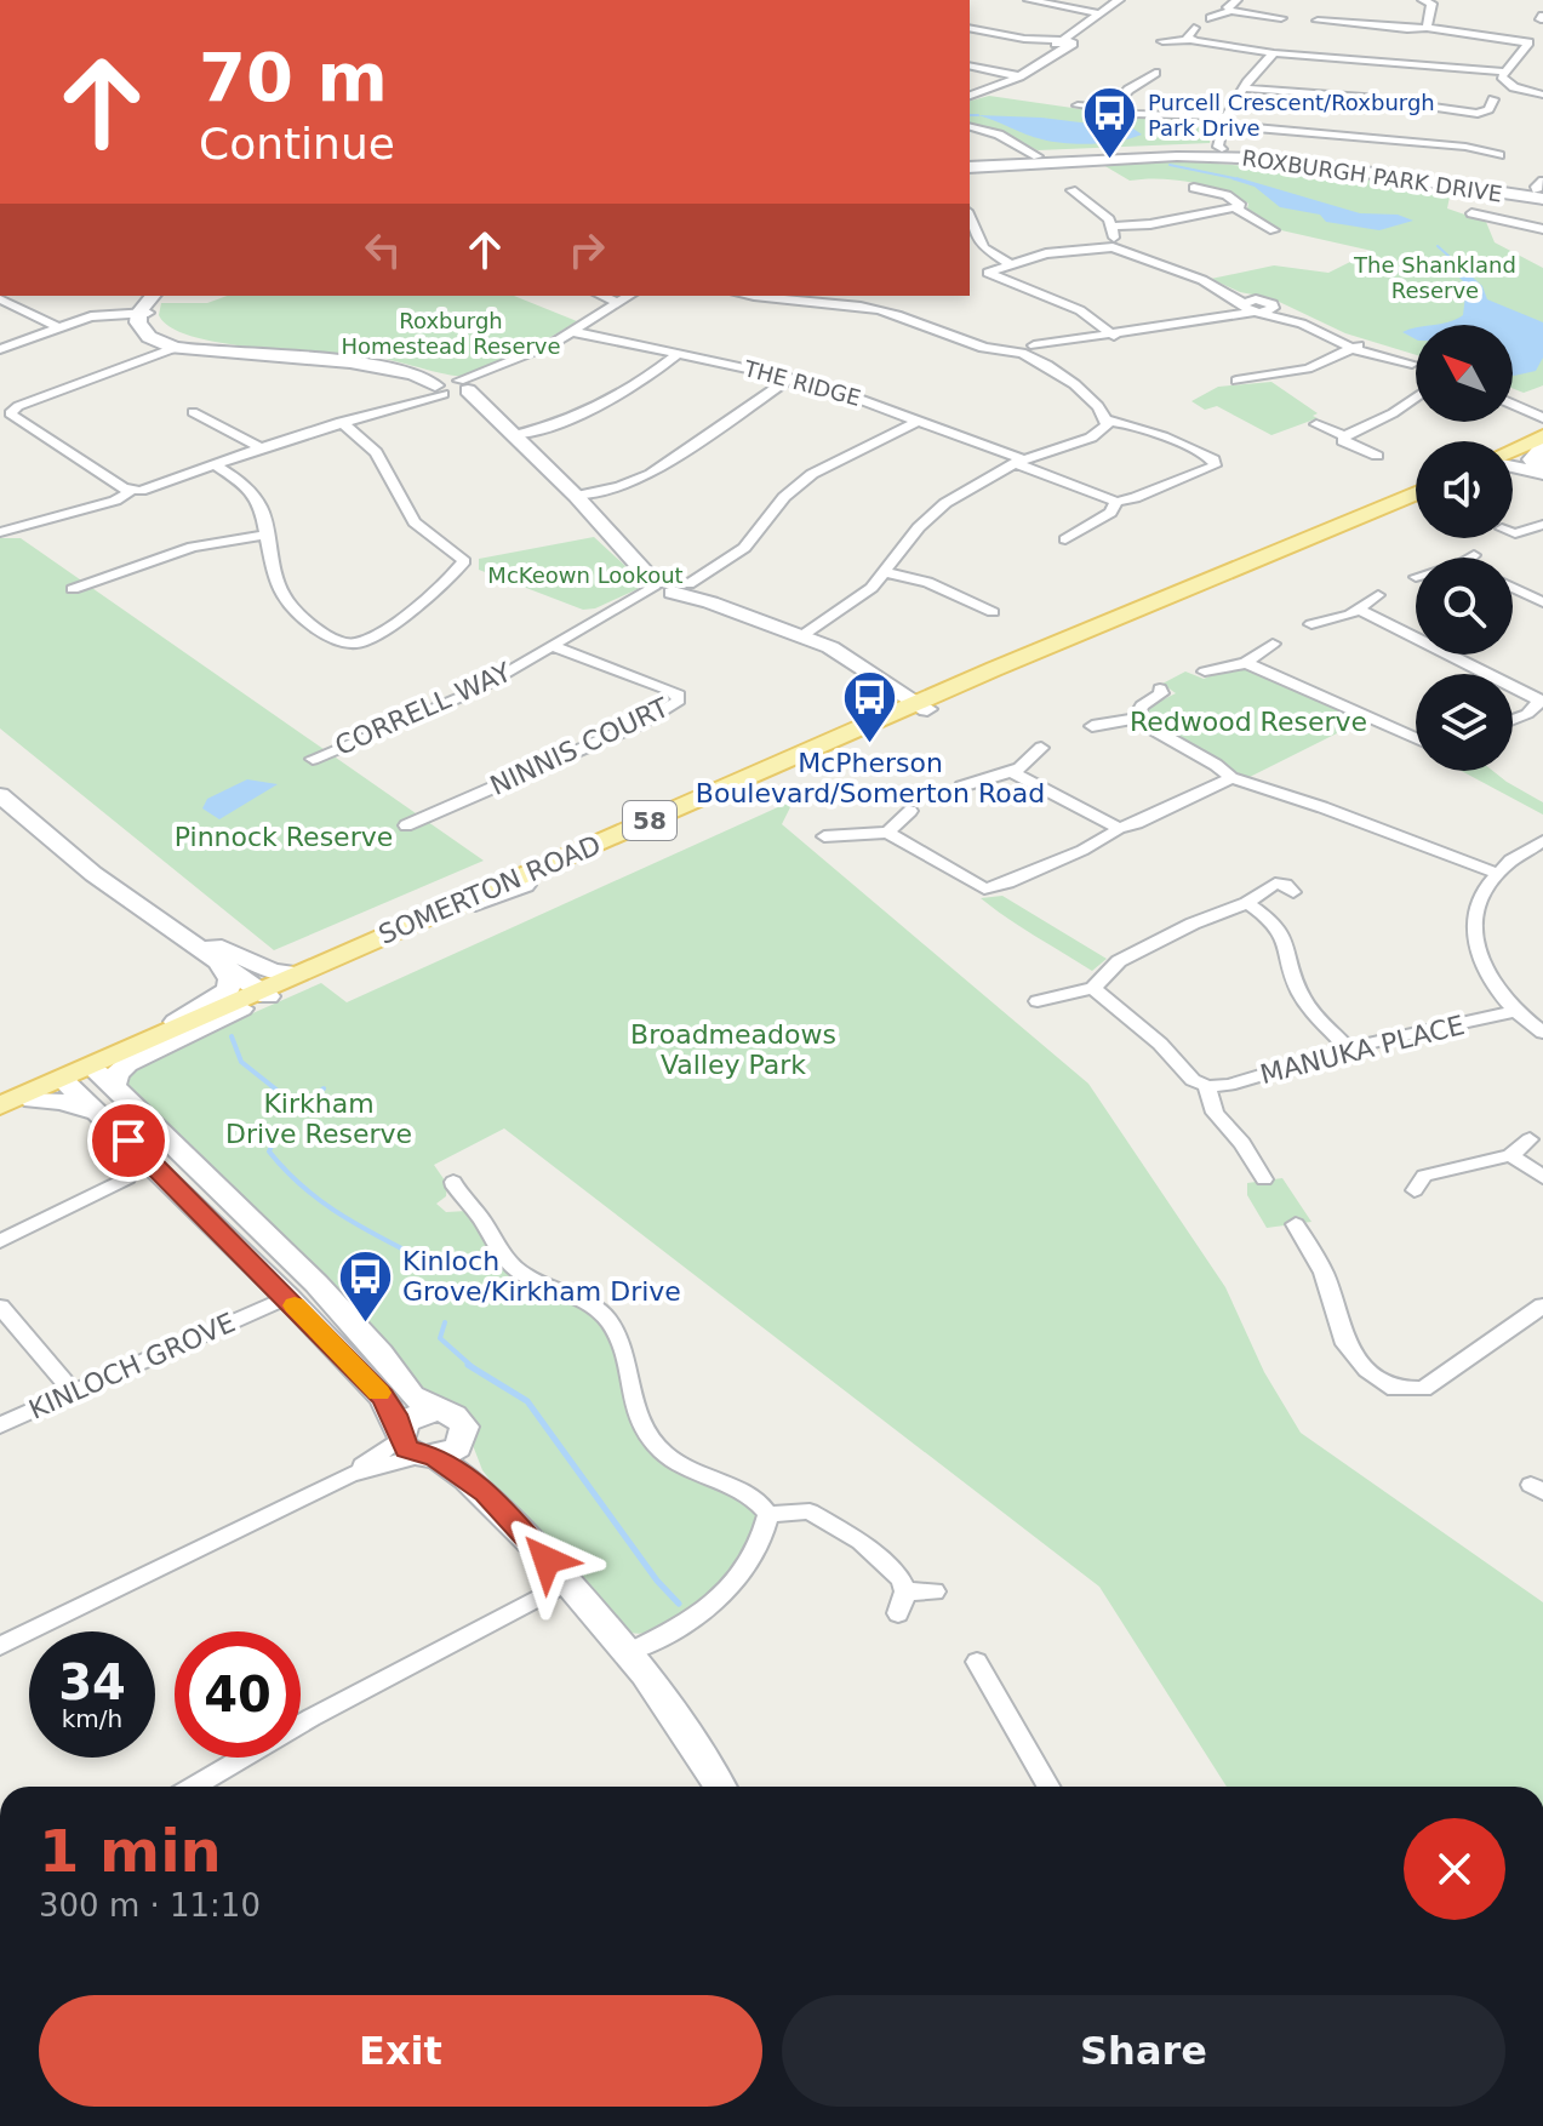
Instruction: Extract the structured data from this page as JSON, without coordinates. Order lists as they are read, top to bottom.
{
  "streets": {
    "main road": ["58", "SOMERTON ROAD"],
    "street": [
      "ROXBURGH PARK DRIVE",
      "THE RIDGE",
      "CORRELL WAY",
      "NINNIS COURT",
      "MANUKA PLACE",
      "KINLOCH GROVE"
    ]
  },
  "crossings": [
    ["CORRELL WAY", "NINNIS COURT"]
  ],
  "parks": [
    "The Shankland Reserve",
    "Roxburgh Homestead Reserve",
    "McKeown Lookout",
    "Redwood Reserve",
    "Pinnock Reserve",
    "Broadmeadows Valley Park",
    "Kirkham Drive Reserve"
  ],
  "places": {
    "bus stop": ["Purcell Crescent/Roxburgh Park Drive", "McPherson Boulevard/Somerton Road", "Kinloch Grove/Kirkham Drive"]
  },
  "north": "top left",
  "page": {
    "turn": ["70 m", "Continue"],
    "speed": "34 km/h",
    "limit": "40",
    "heading": ["1 min", "300 m · 11:10"],
    "buttons": ["Exit", "Share"]
  }
}
